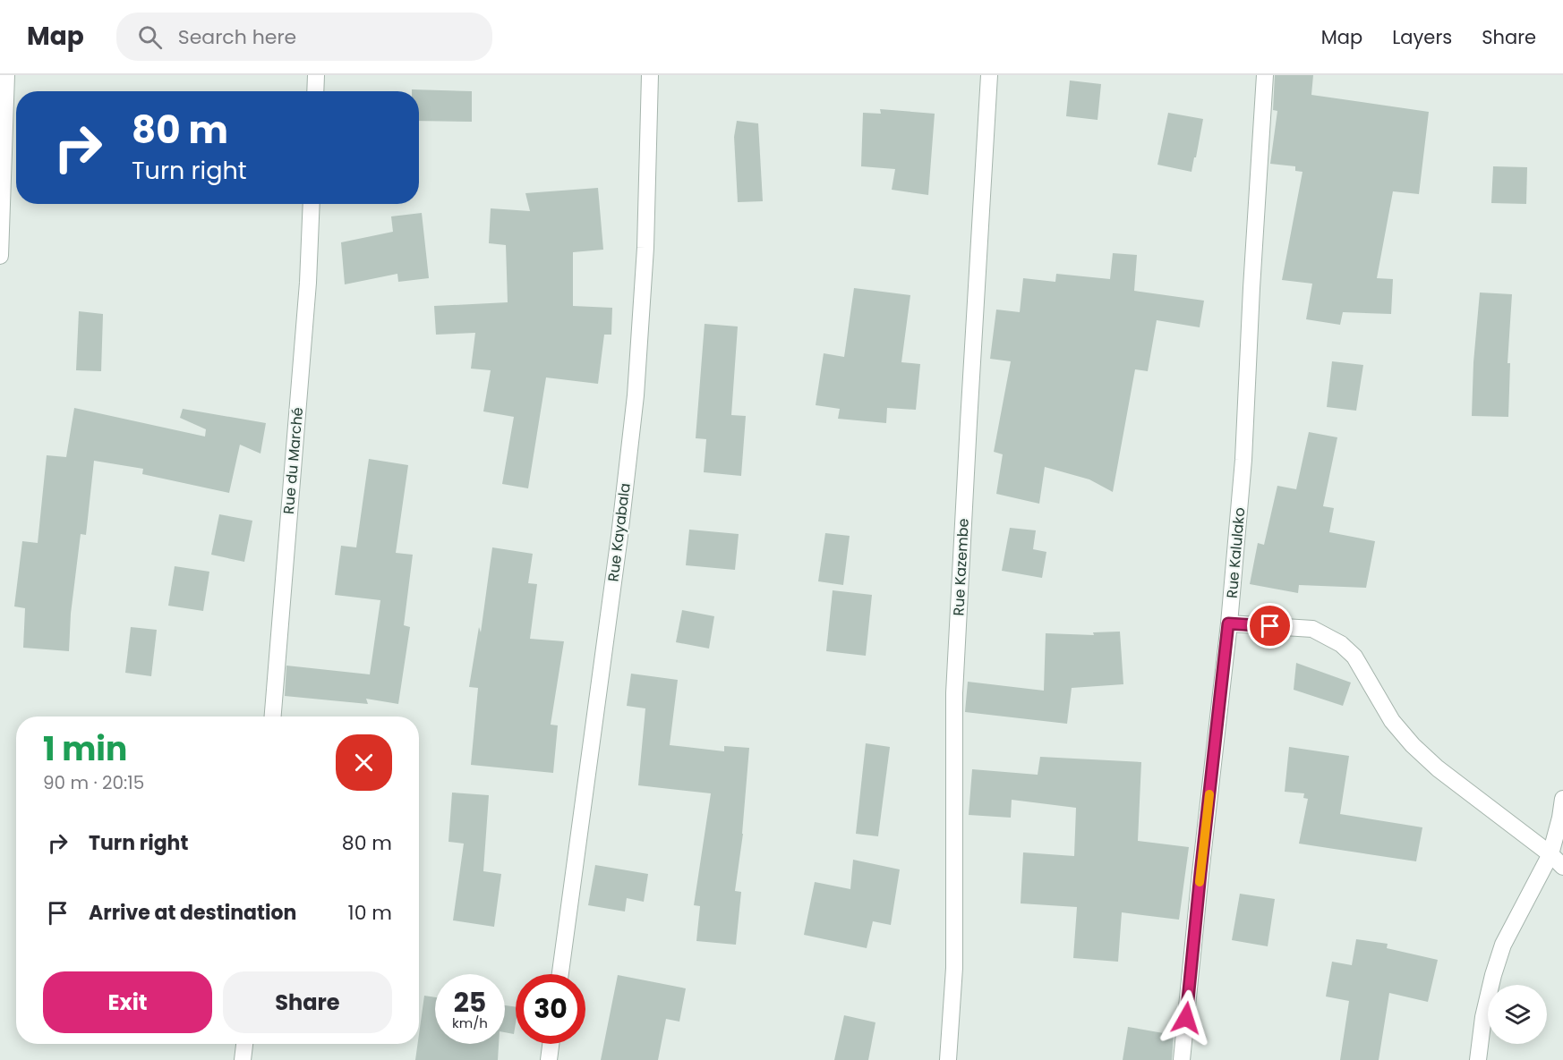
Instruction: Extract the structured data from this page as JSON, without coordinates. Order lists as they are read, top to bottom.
{
  "streets": {
    "street": [
      "Rue du Marché",
      "Rue Kayabala",
      "Rue Kalulako",
      "Rue Kazembe"
    ]
  },
  "page": {
    "header": "Map",
    "search": "Search here",
    "nav": ["Map", "Layers", "Share"],
    "turn": ["80 m", "Turn right"],
    "heading": ["1 min", "90 m · 20:15"],
    "list": [
      {
        "name": "Turn right",
        "value": "80 m"
      },
      {
        "name": "Arrive at destination",
        "value": "10 m"
      }
    ],
    "buttons": ["Exit", "Share"],
    "speed": "25 km/h",
    "limit": "30"
  }
}
